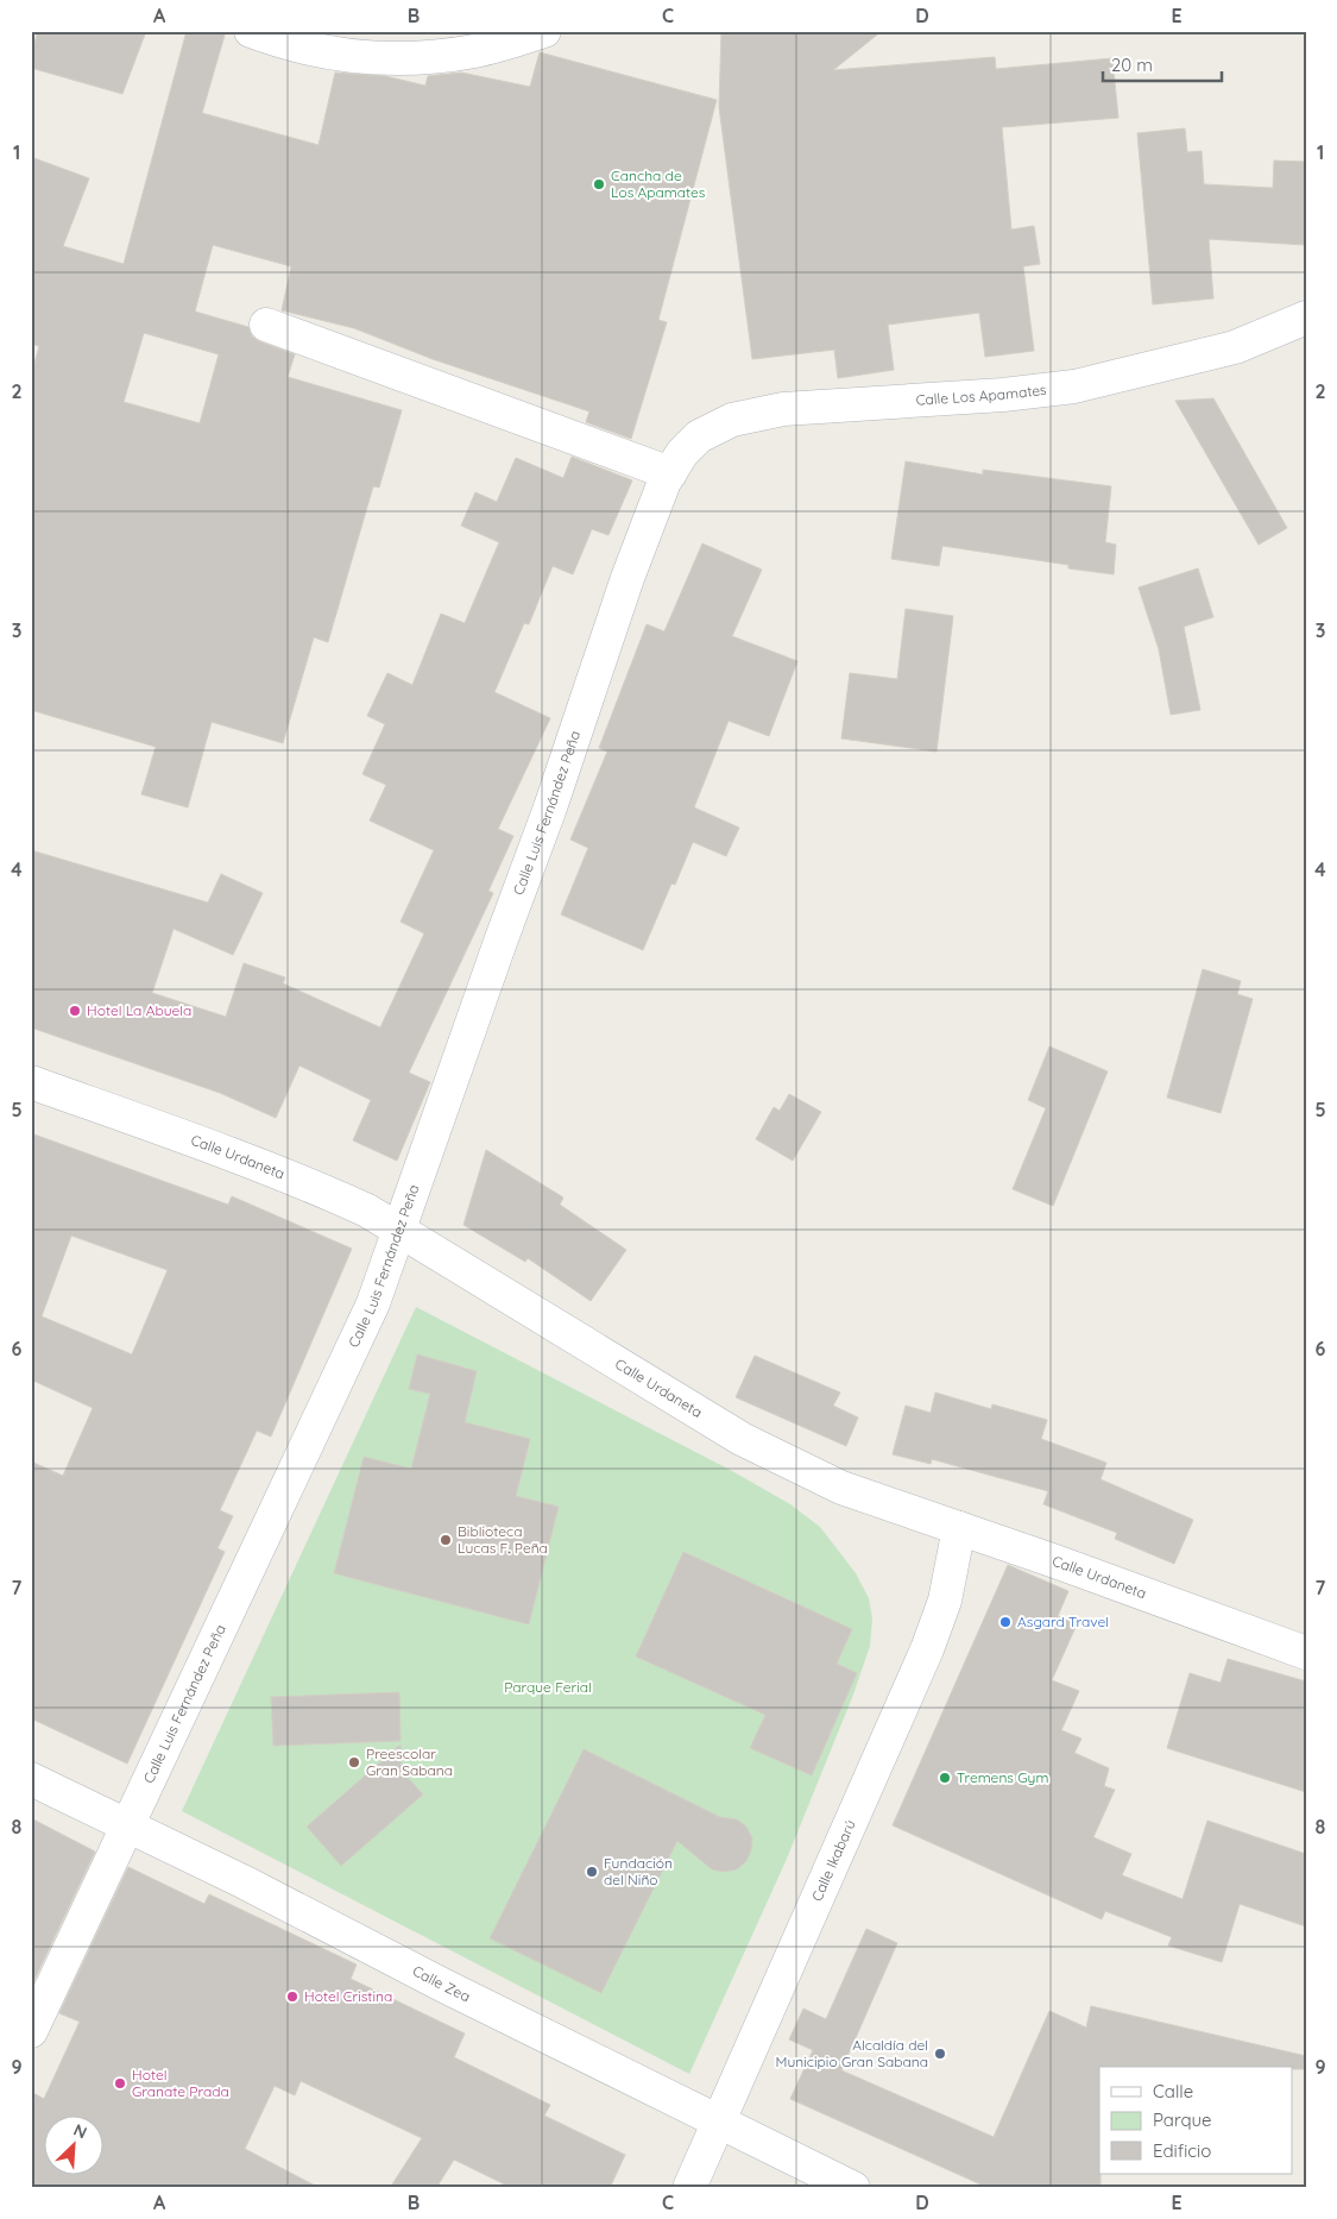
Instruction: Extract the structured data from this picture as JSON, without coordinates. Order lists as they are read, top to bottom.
{
  "streets": {
    "street": [
      "Calle Los Apamates",
      "Calle Luis Fernández Peña",
      "Calle Urdaneta",
      "Calle Ikabarú",
      "Calle Zea"
    ]
  },
  "crossings": [
    ["Calle Los Apamates", "Calle Luis Fernández Peña"],
    ["Calle Luis Fernández Peña", "Calle Urdaneta"],
    ["Calle Luis Fernández Peña", "Calle Zea"],
    ["Calle Urdaneta", "Calle Ikabarú"],
    ["Calle Ikabarú", "Calle Zea"]
  ],
  "parks": ["Parque Ferial"],
  "places": [
    "Cancha de Los Apamates",
    "Hotel La Abuela",
    "Biblioteca Lucas F. Peña",
    "Asgard Travel",
    "Preescolar Gran Sabana",
    "Tremens Gym",
    "Fundación del Niño",
    "Hotel Cristina",
    "Alcaldía del Municipio Gran Sabana",
    "Hotel Granate Prada"
  ],
  "legend": ["Calle", "Parque", "Edificio"],
  "scale_bar": "20 m",
  "north": "top right",
  "grid": {
    "columns": [
      "A",
      "B",
      "C",
      "D",
      "E"
    ],
    "rows": [
      "1",
      "2",
      "3",
      "4",
      "5",
      "6",
      "7",
      "8",
      "9"
    ]
  }
}
